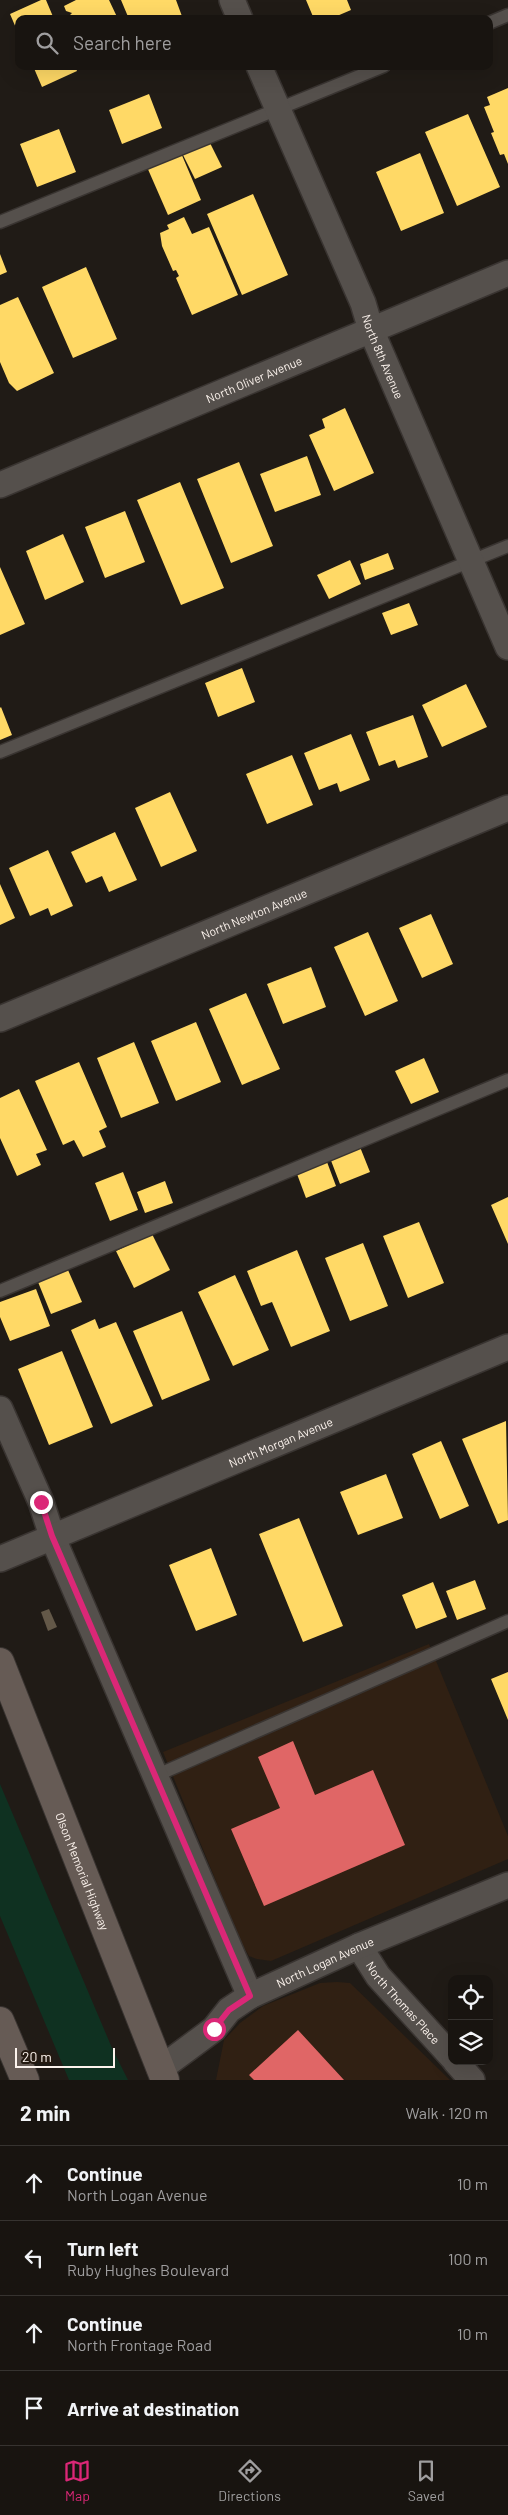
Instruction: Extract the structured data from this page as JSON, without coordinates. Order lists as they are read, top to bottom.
{
  "streets": {
    "main road": ["Olson Memorial Highway"],
    "street": [
      "North 8th Avenue",
      "North Oliver Avenue",
      "North Newton Avenue",
      "North Morgan Avenue",
      "North Logan Avenue",
      "North Thomas Place"
    ]
  },
  "crossings": [
    ["North 8th Avenue", "North Oliver Avenue"],
    ["Olson Memorial Highway", "North Logan Avenue"],
    ["North Logan Avenue", "North Thomas Place"]
  ],
  "scale_bar": "20 m",
  "page": {
    "search": "Search here",
    "scale": "20 m",
    "heading": ["2 min", "Walk · 120 m"],
    "list": [
      ["Continue", "North Logan Avenue", "10 m"],
      ["Turn left", "Ruby Hughes Boulevard", "100 m"],
      ["Continue", "North Frontage Road", "10 m"],
      "Arrive at destination"
    ],
    "nav": ["Map", "Directions", "Saved"]
  }
}
